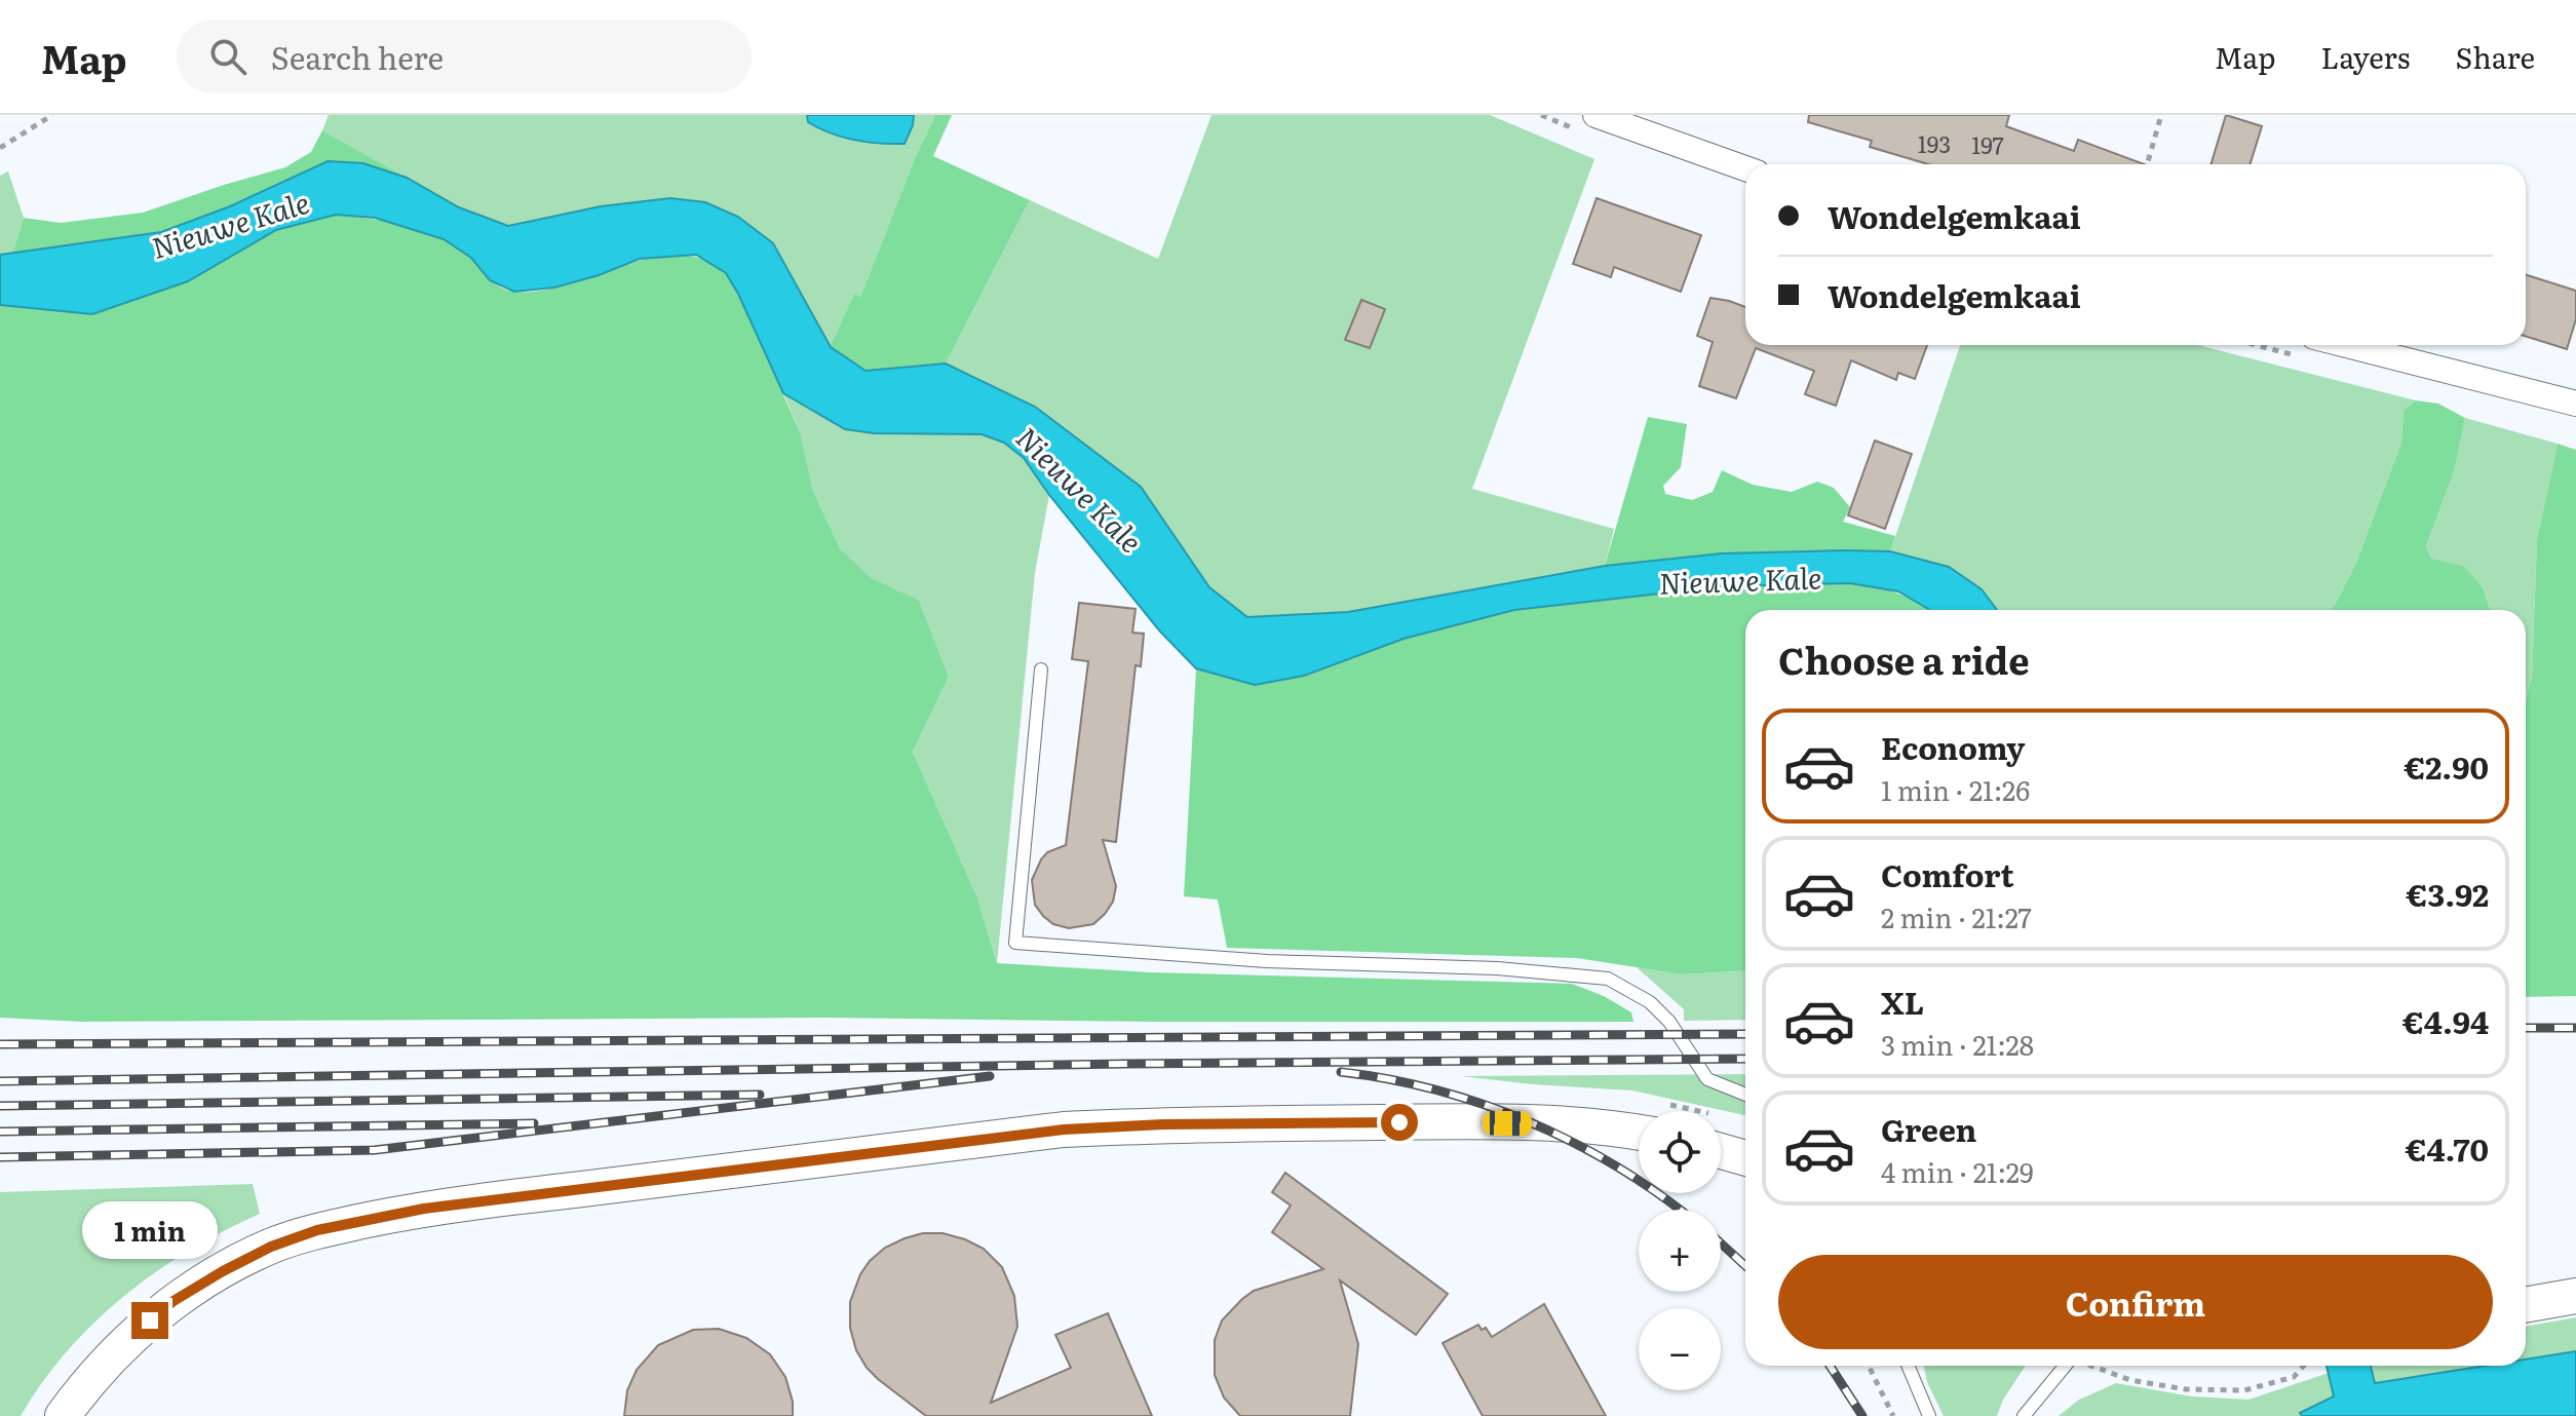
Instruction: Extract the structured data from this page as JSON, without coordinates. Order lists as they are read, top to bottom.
{
  "water": ["Nieuwe Kale"],
  "house_numbers": ["193", "197"],
  "page": {
    "header": "Map",
    "search": "Search here",
    "nav": ["Map", "Layers", "Share"],
    "banner": ["Wondelgemkaai", "Wondelgemkaai"],
    "heading": "Choose a ride",
    "list": [
      {
        "name": "Economy",
        "note": "1 min · 21:26",
        "value": "€2.90"
      },
      {
        "name": "Comfort",
        "note": "2 min · 21:27",
        "value": "€3.92"
      },
      {
        "name": "XL",
        "note": "3 min · 21:28",
        "value": "€4.94"
      },
      {
        "name": "Green",
        "note": "4 min · 21:29",
        "value": "€4.70"
      }
    ],
    "map_buttons": ["+", "−"],
    "bubble": "1 min",
    "buttons": "Confirm"
  }
}
